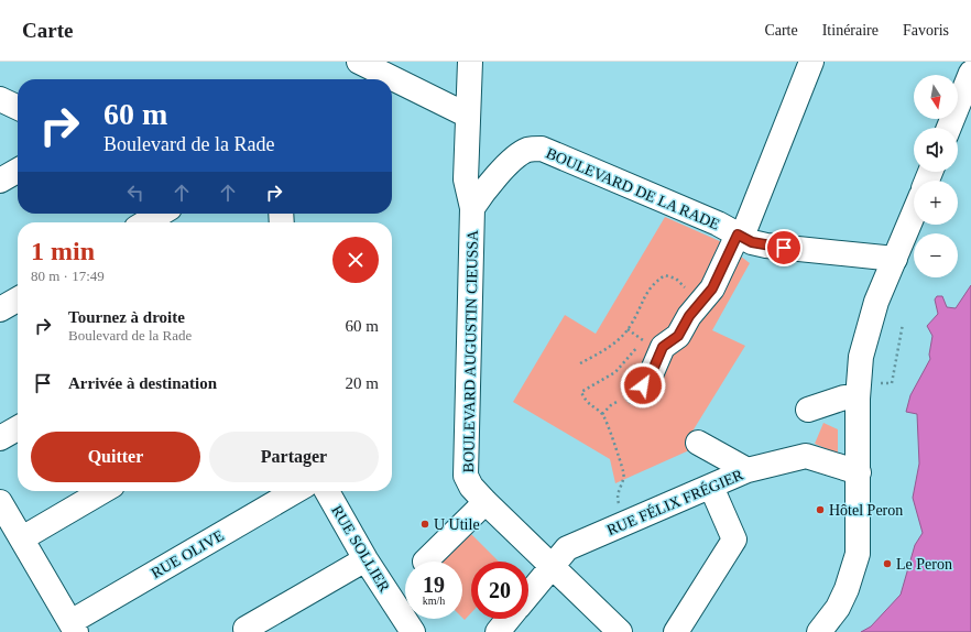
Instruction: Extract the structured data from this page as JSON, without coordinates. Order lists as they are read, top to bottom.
{
  "streets": {
    "street": [
      "BOULEVARD DE LA RADE",
      "BOULEVARD AUGUSTIN CIEUSSA",
      "RUE FÉLIX FRÉGIER",
      "RUE SOLLIER",
      "RUE OLIVE"
    ]
  },
  "crossings": [
    ["BOULEVARD DE LA RADE", "BOULEVARD AUGUSTIN CIEUSSA"],
    ["BOULEVARD AUGUSTIN CIEUSSA", "RUE FÉLIX FRÉGIER"]
  ],
  "places": ["Hôtel Peron", "U Utile", "Le Peron"],
  "north": "bottom",
  "page": {
    "header": "Carte",
    "nav": ["Carte", "Itinéraire", "Favoris"],
    "map_buttons": ["+", "−"],
    "turn": ["60 m", "Boulevard de la Rade"],
    "heading": ["1 min", "80 m · 17:49"],
    "list": [
      {
        "name": "Tournez à droite",
        "note": "Boulevard de la Rade",
        "value": "60 m"
      },
      {
        "name": "Arrivée à destination",
        "value": "20 m"
      }
    ],
    "buttons": ["Quitter", "Partager"],
    "speed": "19 km/h",
    "limit": "20"
  }
}
